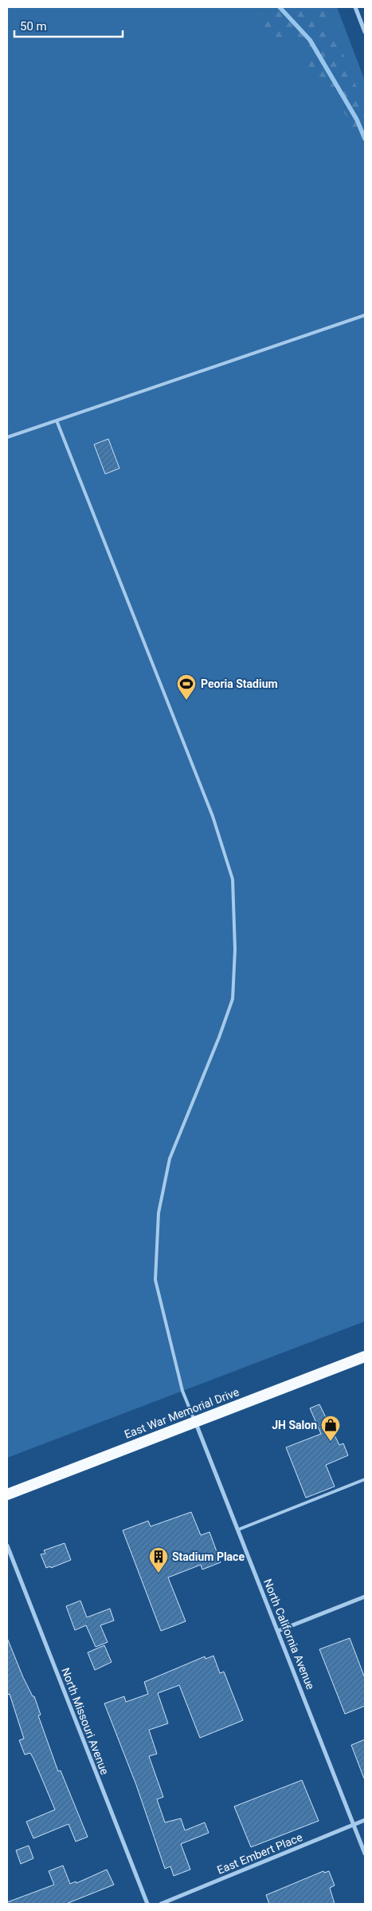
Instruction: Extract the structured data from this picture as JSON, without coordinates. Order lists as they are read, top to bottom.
{
  "streets": {
    "highway": ["East War Memorial Drive"],
    "street": ["North California Avenue", "North Missouri Avenue", "East Embert Place"]
  },
  "crossings": [
    ["East War Memorial Drive", "North California Avenue"],
    ["North California Avenue", "East Embert Place"]
  ],
  "places": {
    "sports": ["Peoria Stadium"],
    "shop": ["JH Salon"],
    "building": ["Stadium Place"]
  },
  "scale_bar": "50 m"
}
